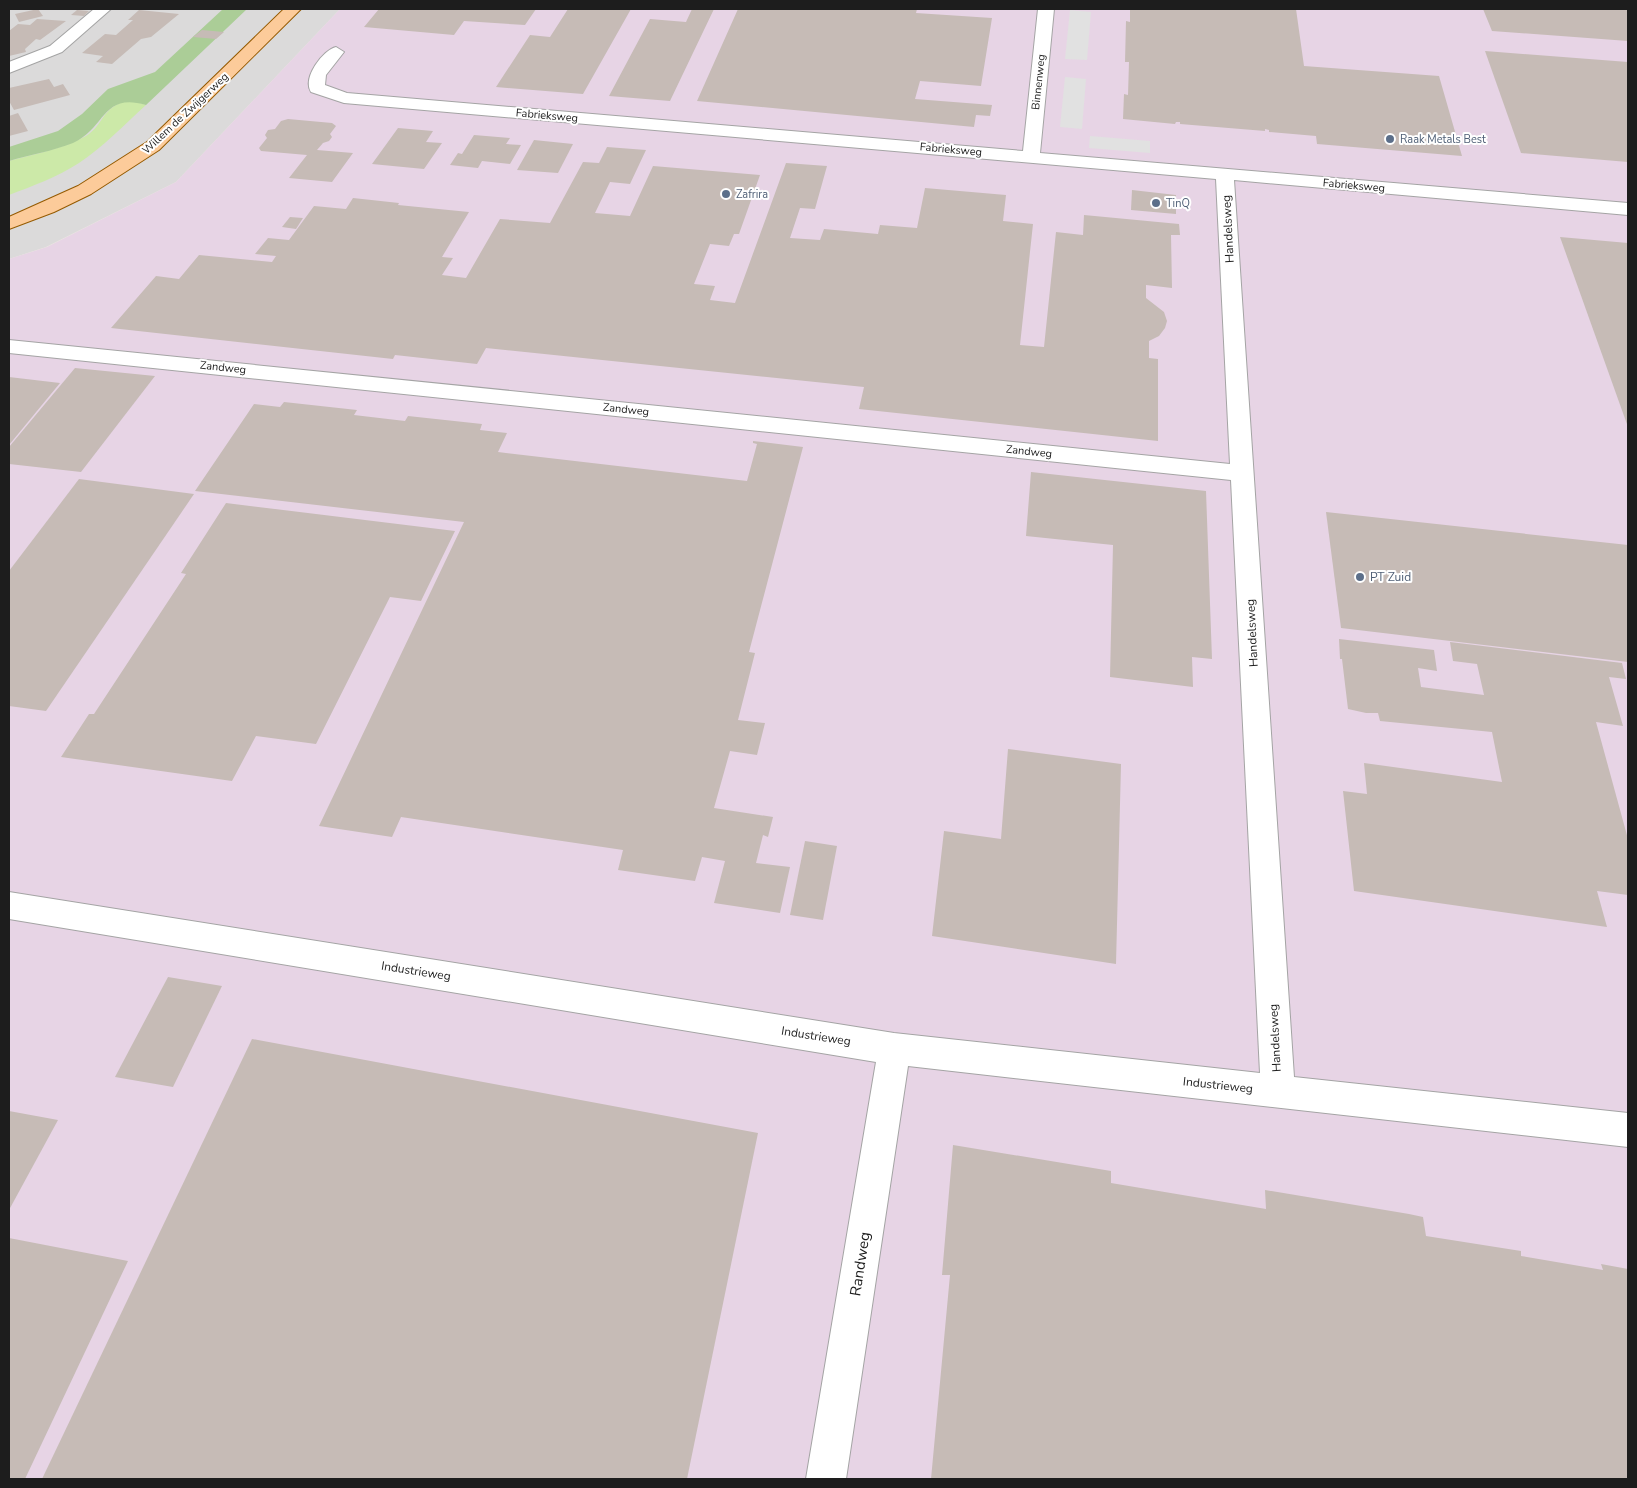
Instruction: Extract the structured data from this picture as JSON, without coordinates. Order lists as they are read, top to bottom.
{
  "streets": {
    "main road": ["Willem de Zwijgerweg"],
    "street": [
      "Binnenweg",
      "Fabrieksweg",
      "Handelsweg",
      "Zandweg",
      "Industrieweg",
      "Randweg"
    ]
  },
  "crossings": [
    ["Binnenweg", "Fabrieksweg"],
    ["Fabrieksweg", "Handelsweg"],
    ["Handelsweg", "Zandweg"],
    ["Handelsweg", "Industrieweg"],
    ["Industrieweg", "Randweg"]
  ],
  "places": [
    "Raak Metals Best",
    "Zafrira",
    "TinQ",
    "PT Zuid"
  ]
}
